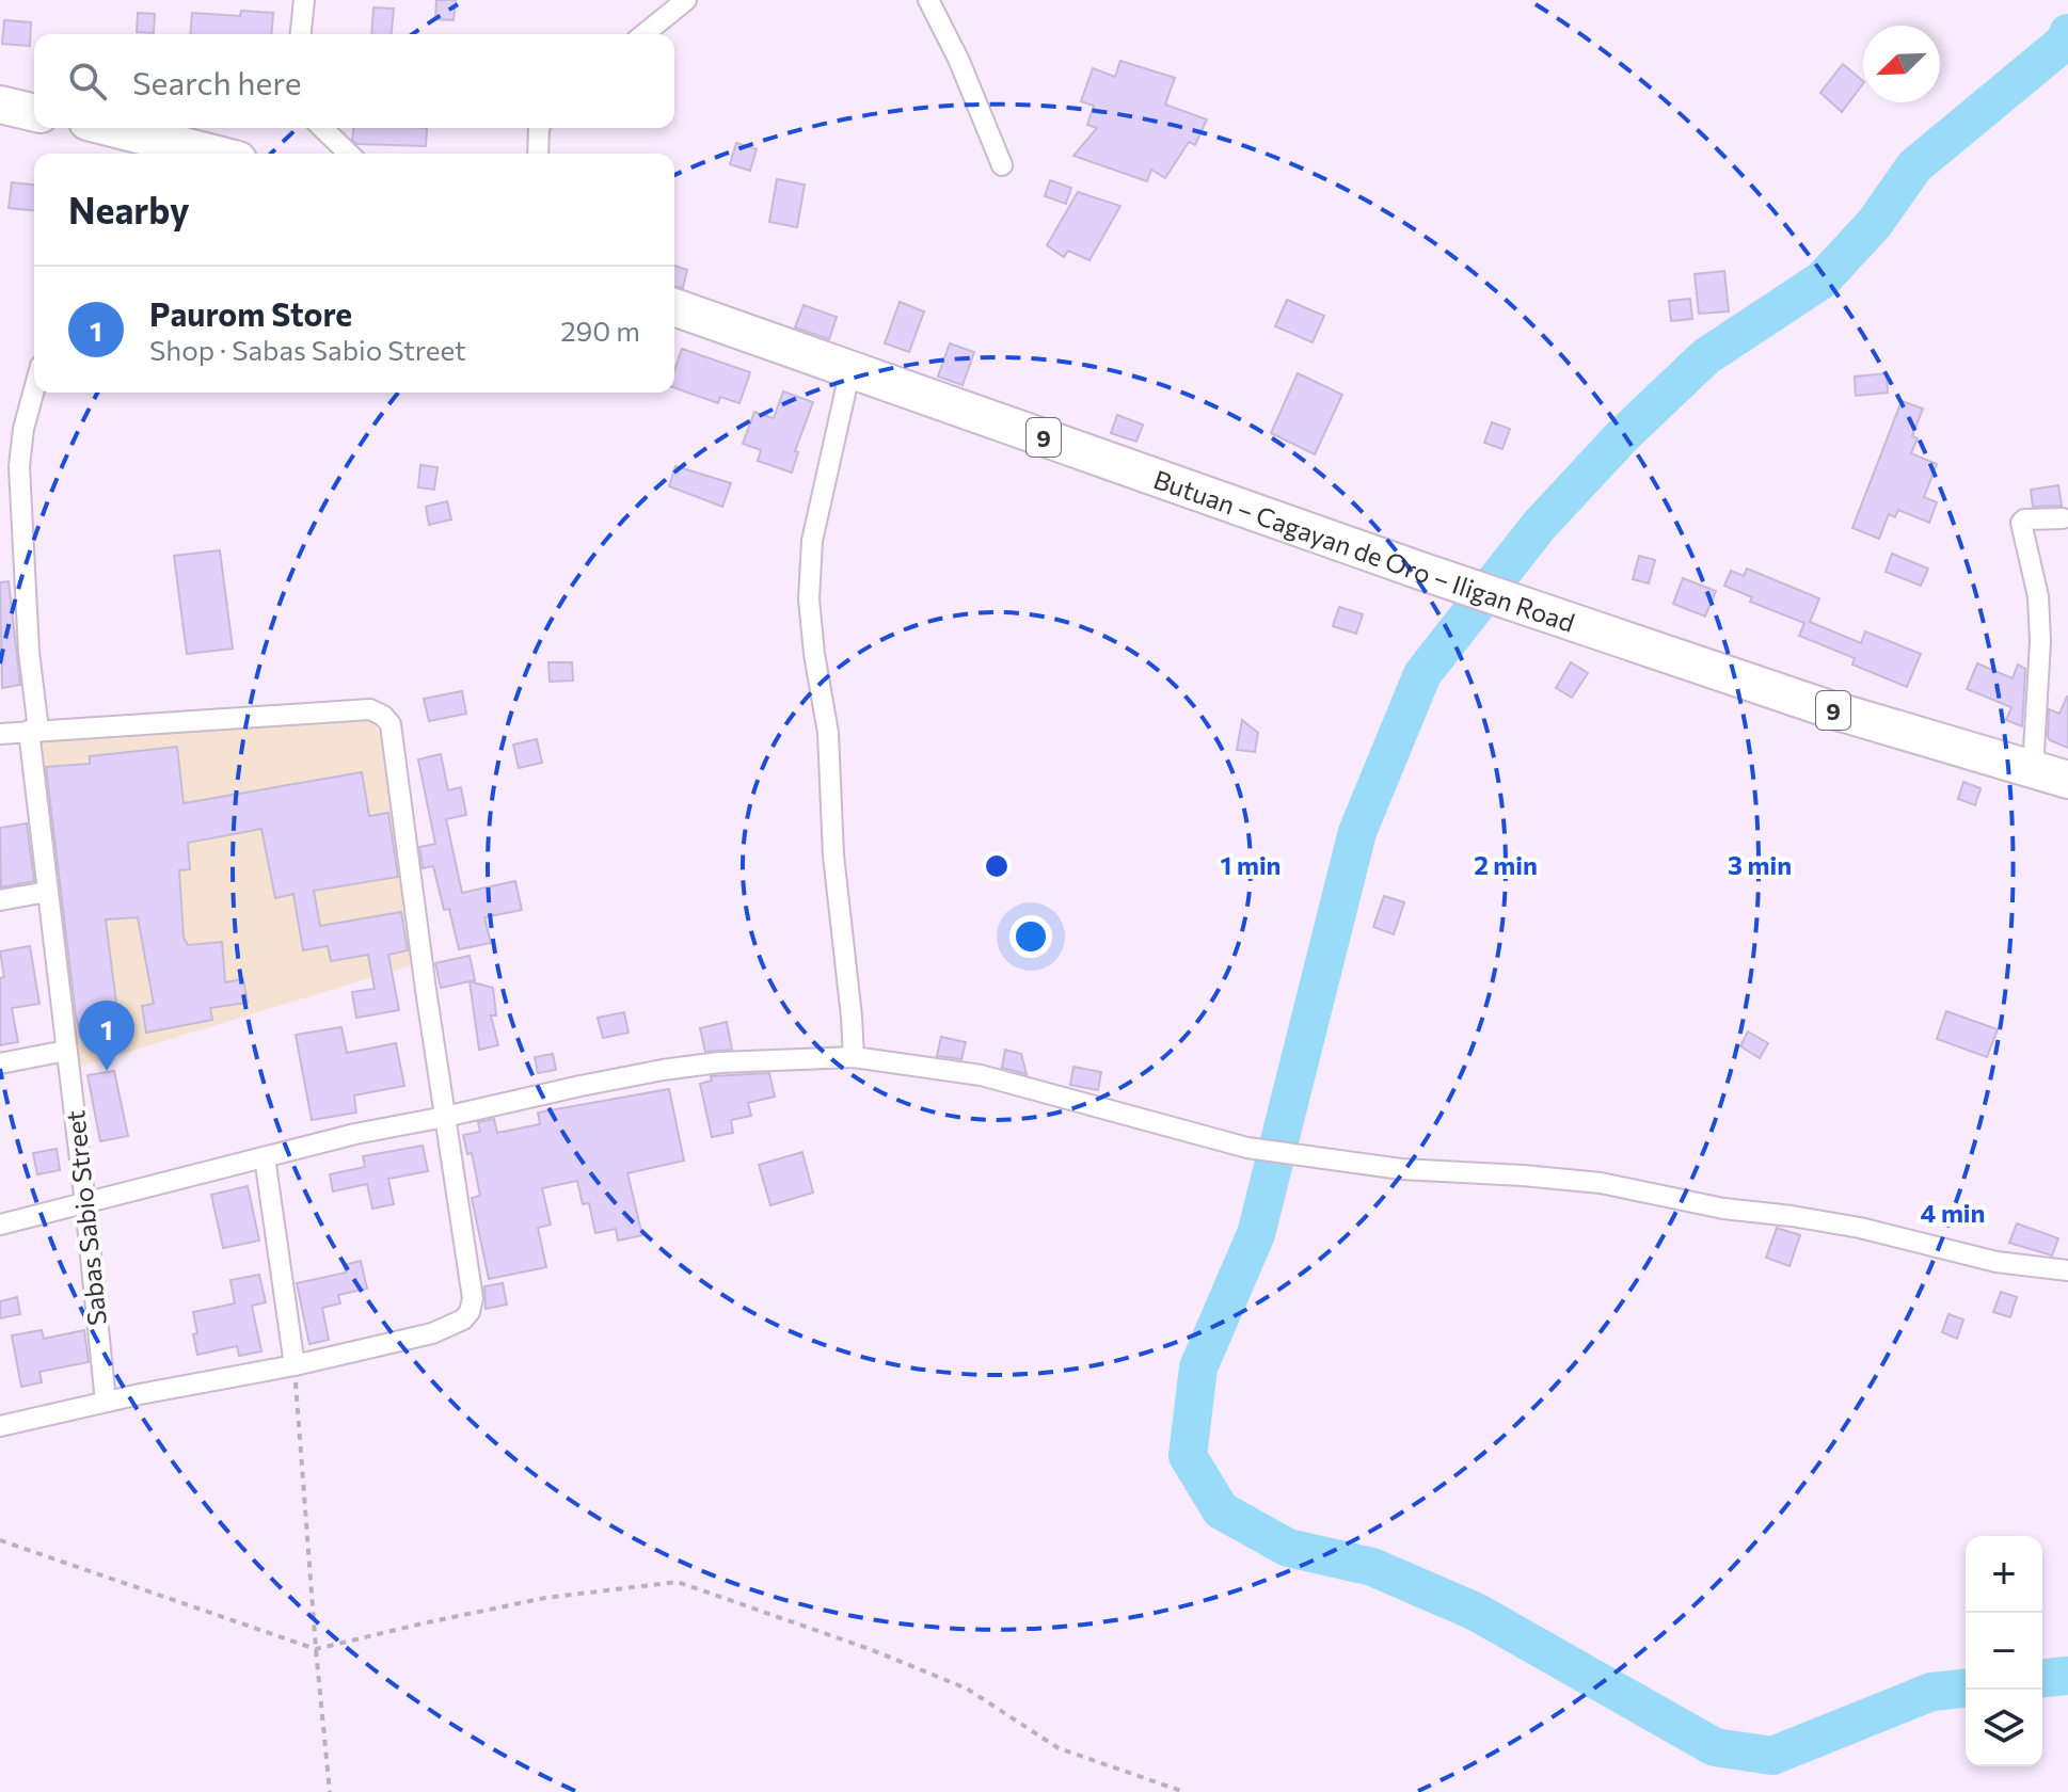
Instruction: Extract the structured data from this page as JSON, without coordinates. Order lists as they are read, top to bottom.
{
  "streets": {
    "highway": ["9", "Butuan – Cagayan de Oro – Iligan Road"],
    "street": ["Sabas Sabio Street"]
  },
  "north": "bottom left",
  "page": {
    "search": "Search here",
    "heading": "Nearby",
    "list": [
      {
        "mark": "1",
        "name": "Paurom Store",
        "note": "Shop · Sabas Sabio Street",
        "value": "290 m"
      }
    ],
    "pins": "1",
    "map_buttons": ["+", "−"]
  },
  "rings": [
    "1 min",
    "2 min",
    "3 min",
    "4 min"
  ]
}
